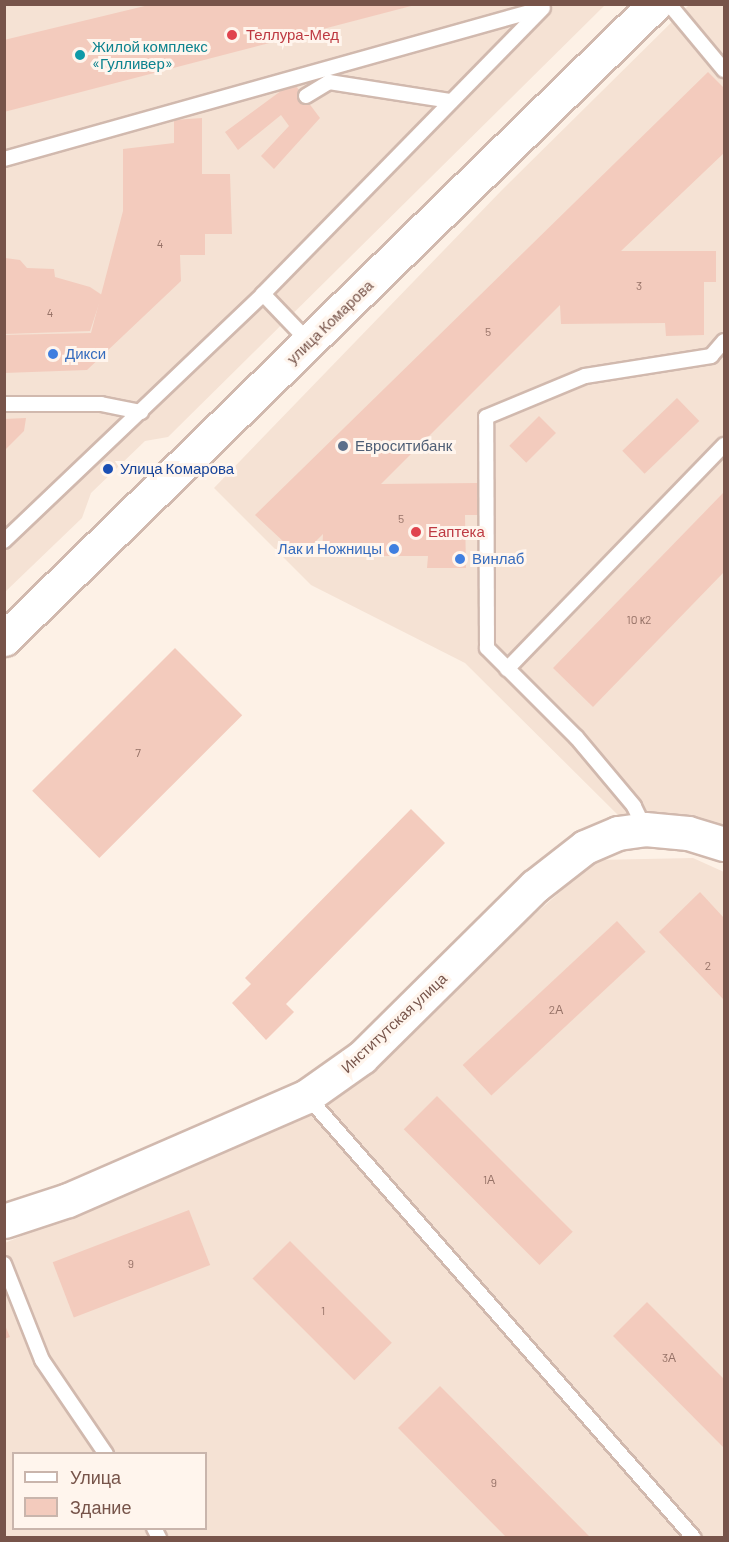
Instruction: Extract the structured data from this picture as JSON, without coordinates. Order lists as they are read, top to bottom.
{
  "streets": {
    "street": ["улица Комарова", "Институтская улица"]
  },
  "places": [
    "Теллура-Мед",
    "Жилой комплекс «Гулливер»",
    "Дикси",
    "Евроситибанк",
    "Улица Комарова",
    "Еаптека",
    "Лак и Ножницы",
    "Винлаб"
  ],
  "house_numbers": [
    "4",
    "3",
    "4",
    "5",
    "5",
    "10 к2",
    "7",
    "2",
    "2А",
    "1А",
    "9",
    "1",
    "3А",
    "9"
  ],
  "legend": ["Улица", "Здание"]
}
